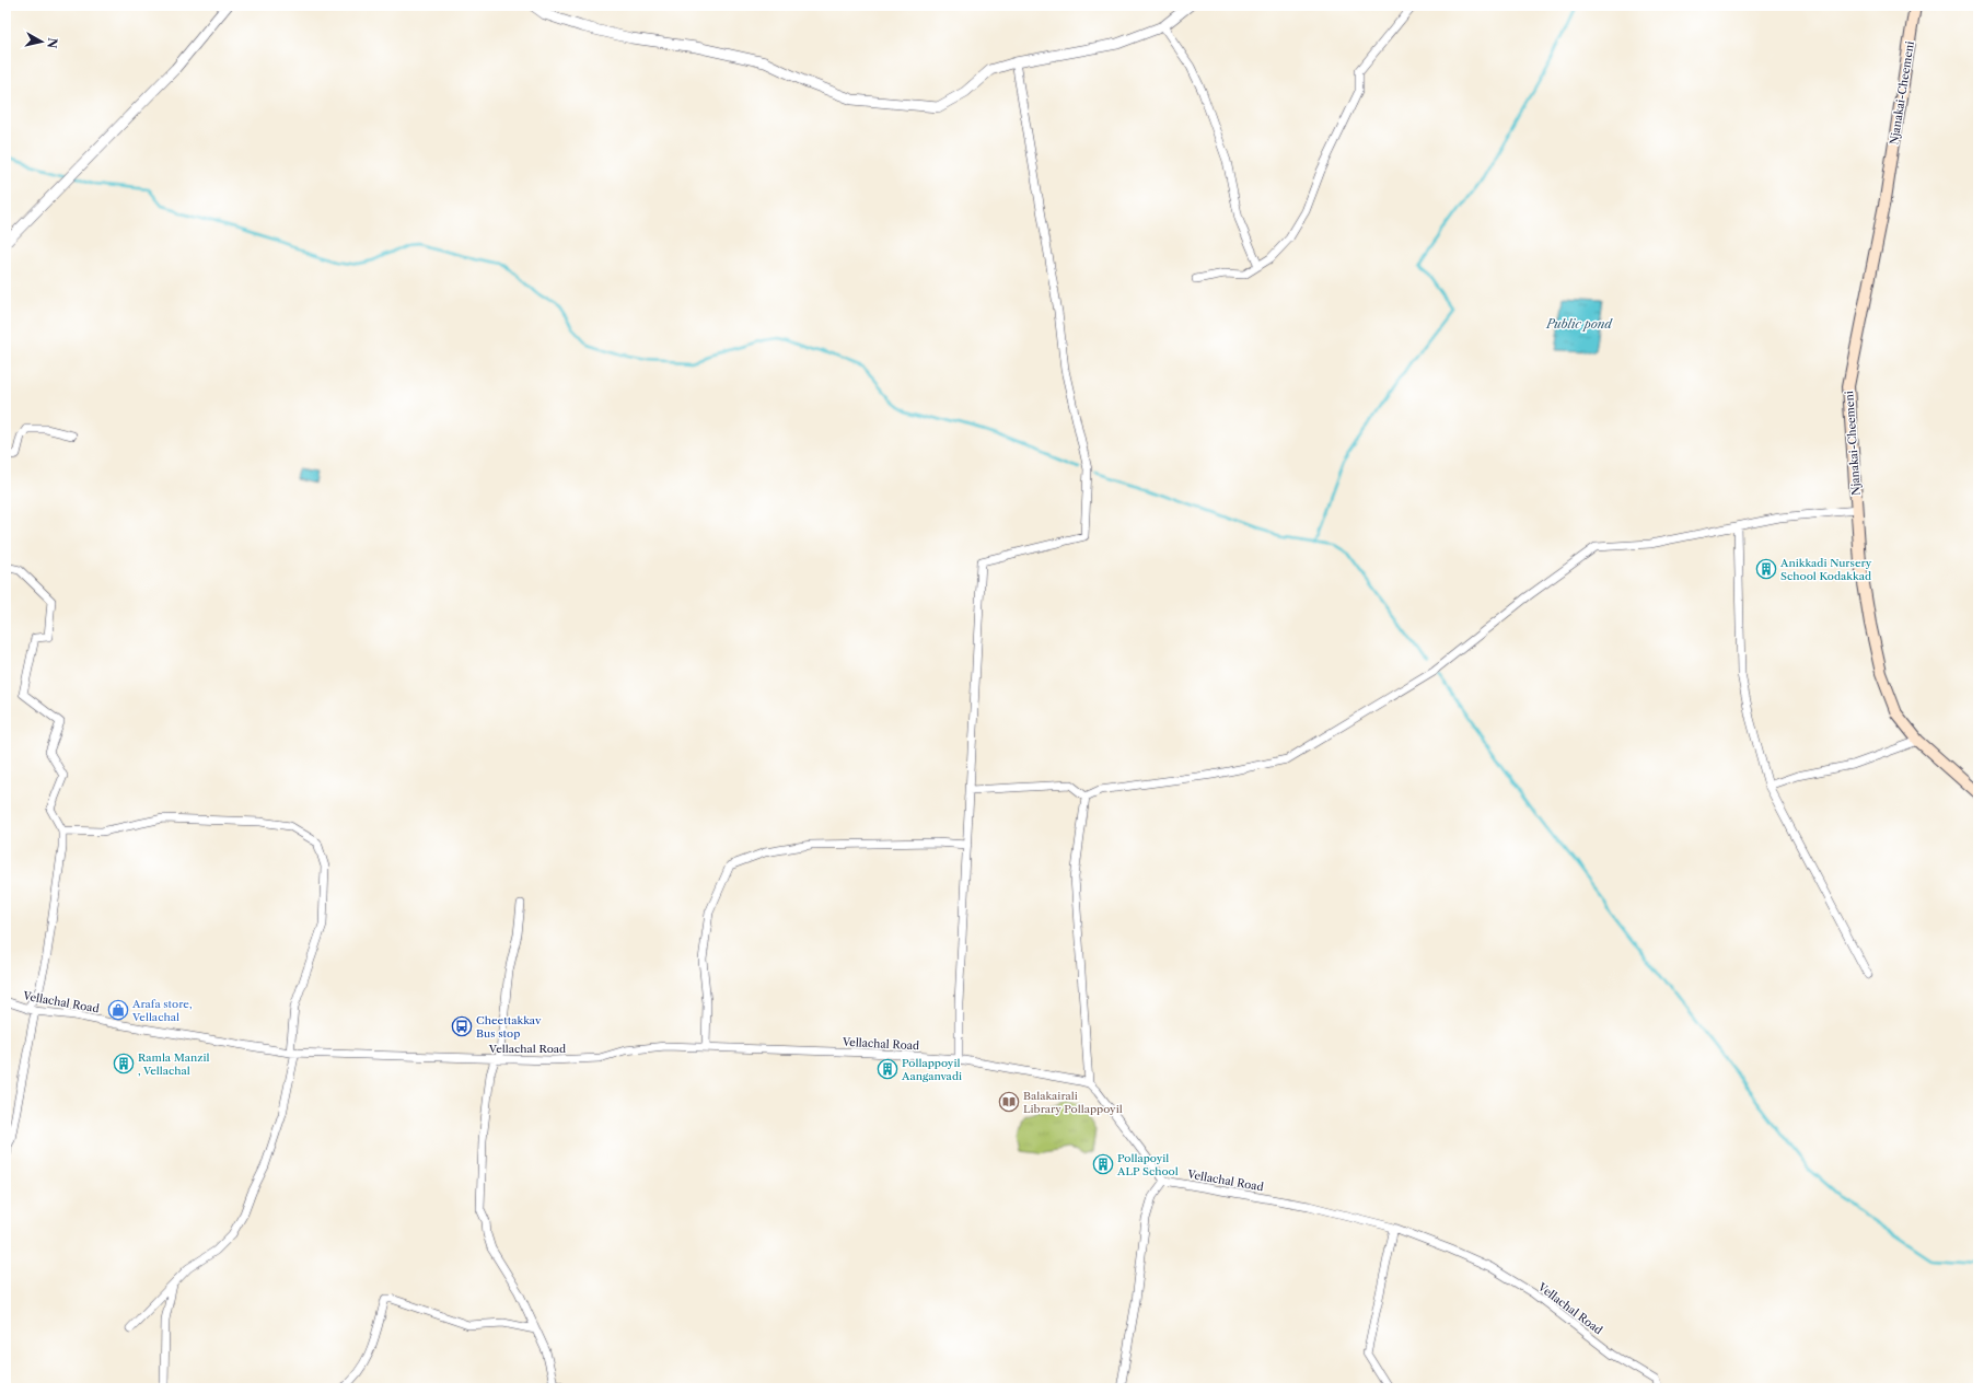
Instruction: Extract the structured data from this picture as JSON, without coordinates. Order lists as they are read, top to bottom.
{
  "streets": {
    "main road": ["Njanakai-Cheemeni"],
    "street": ["Vellachal Road"]
  },
  "water": ["Public pond"],
  "places": {
    "building": [
      "Anikkadi Nursery School Kodakkad",
      "Ramla Manzil , Vellachal",
      "Pollappoyil Aanganvadi",
      "Pollapoyil ALP School"
    ],
    "shop": ["Arafa store, Vellachal"],
    "bus stop": ["Cheettakkav Bus stop"],
    "library": ["Balakairali Library Pollappoyil"]
  },
  "north": "right"
}
